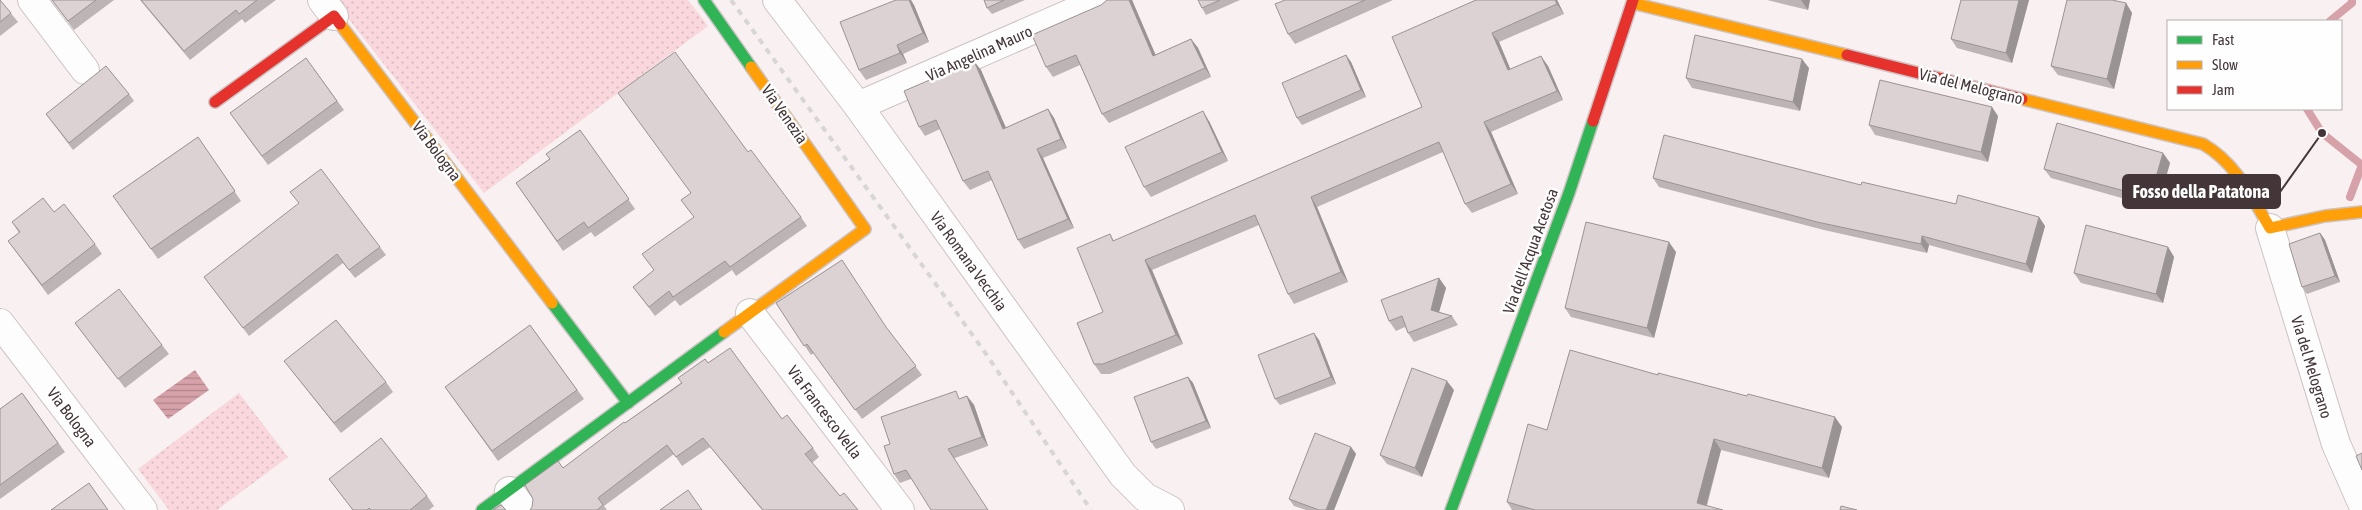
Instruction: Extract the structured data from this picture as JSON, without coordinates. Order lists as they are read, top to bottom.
{
  "streets": {
    "street": [
      "Via Angelina Mauro",
      "Via del Melograno",
      "Via Venezia",
      "Via Bologna",
      "Via dell'Acqua Acetosa",
      "Via Romana Vecchia",
      "Via Francesco Vella"
    ]
  },
  "crossings": [
    ["Via Angelina Mauro", "Via Romana Vecchia"],
    ["Via del Melograno", "Via dell'Acqua Acetosa"],
    ["Via Venezia", "Via Francesco Vella"]
  ],
  "places": ["Fosso della Patatona"],
  "legend": ["Fast", "Slow", "Jam"]
}
